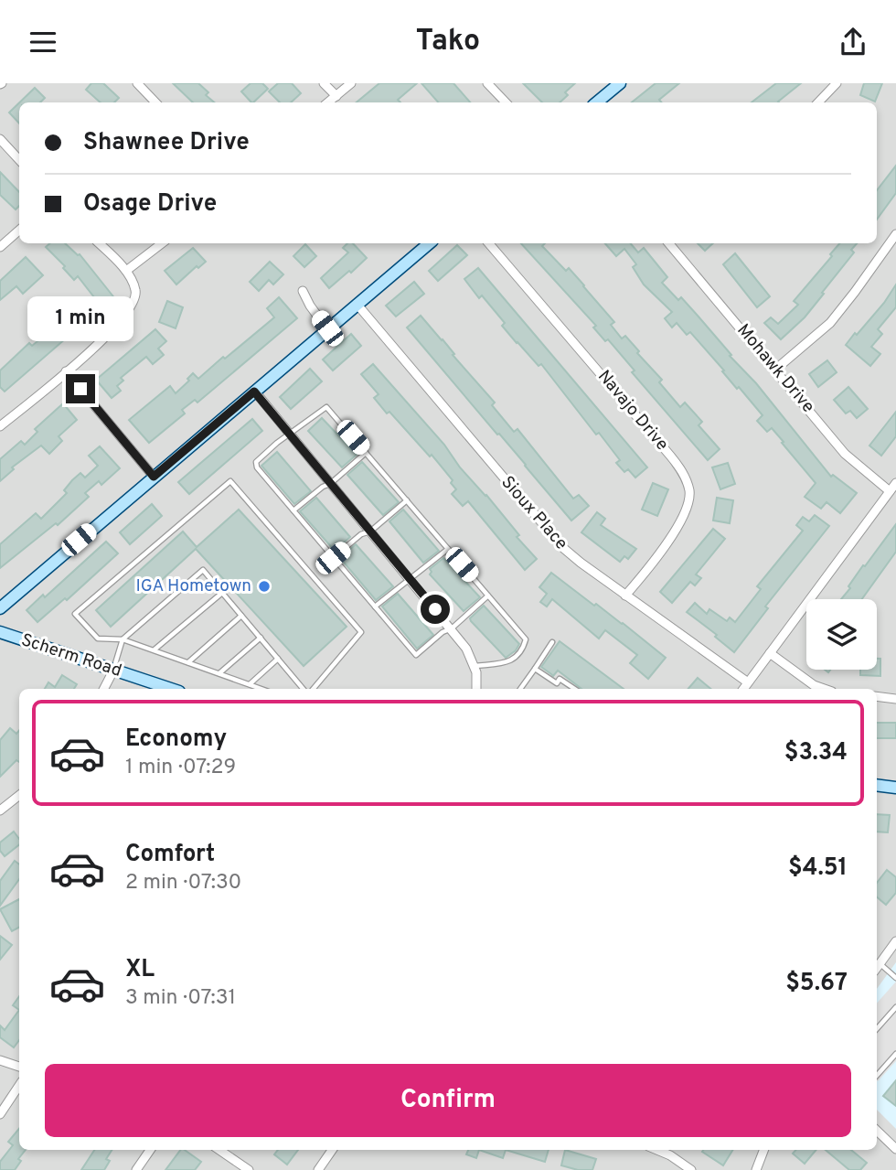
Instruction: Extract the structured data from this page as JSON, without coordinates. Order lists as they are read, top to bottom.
{
  "streets": {
    "street": [
      "Mohawk Drive",
      "Navajo Drive",
      "Sioux Place",
      "Scherm Road"
    ]
  },
  "crossings": [
    ["Navajo Drive", "Sioux Place"]
  ],
  "places": ["IGA Hometown"],
  "page": {
    "header": "Tako",
    "banner": ["Shawnee Drive", "Osage Drive"],
    "bubble": "1 min",
    "list": [
      {
        "name": "Economy",
        "note": "1 min · 07:29",
        "value": "$3.34"
      },
      {
        "name": "Comfort",
        "note": "2 min · 07:30",
        "value": "$4.51"
      },
      {
        "name": "XL",
        "note": "3 min · 07:31",
        "value": "$5.67"
      }
    ],
    "buttons": "Confirm"
  }
}
